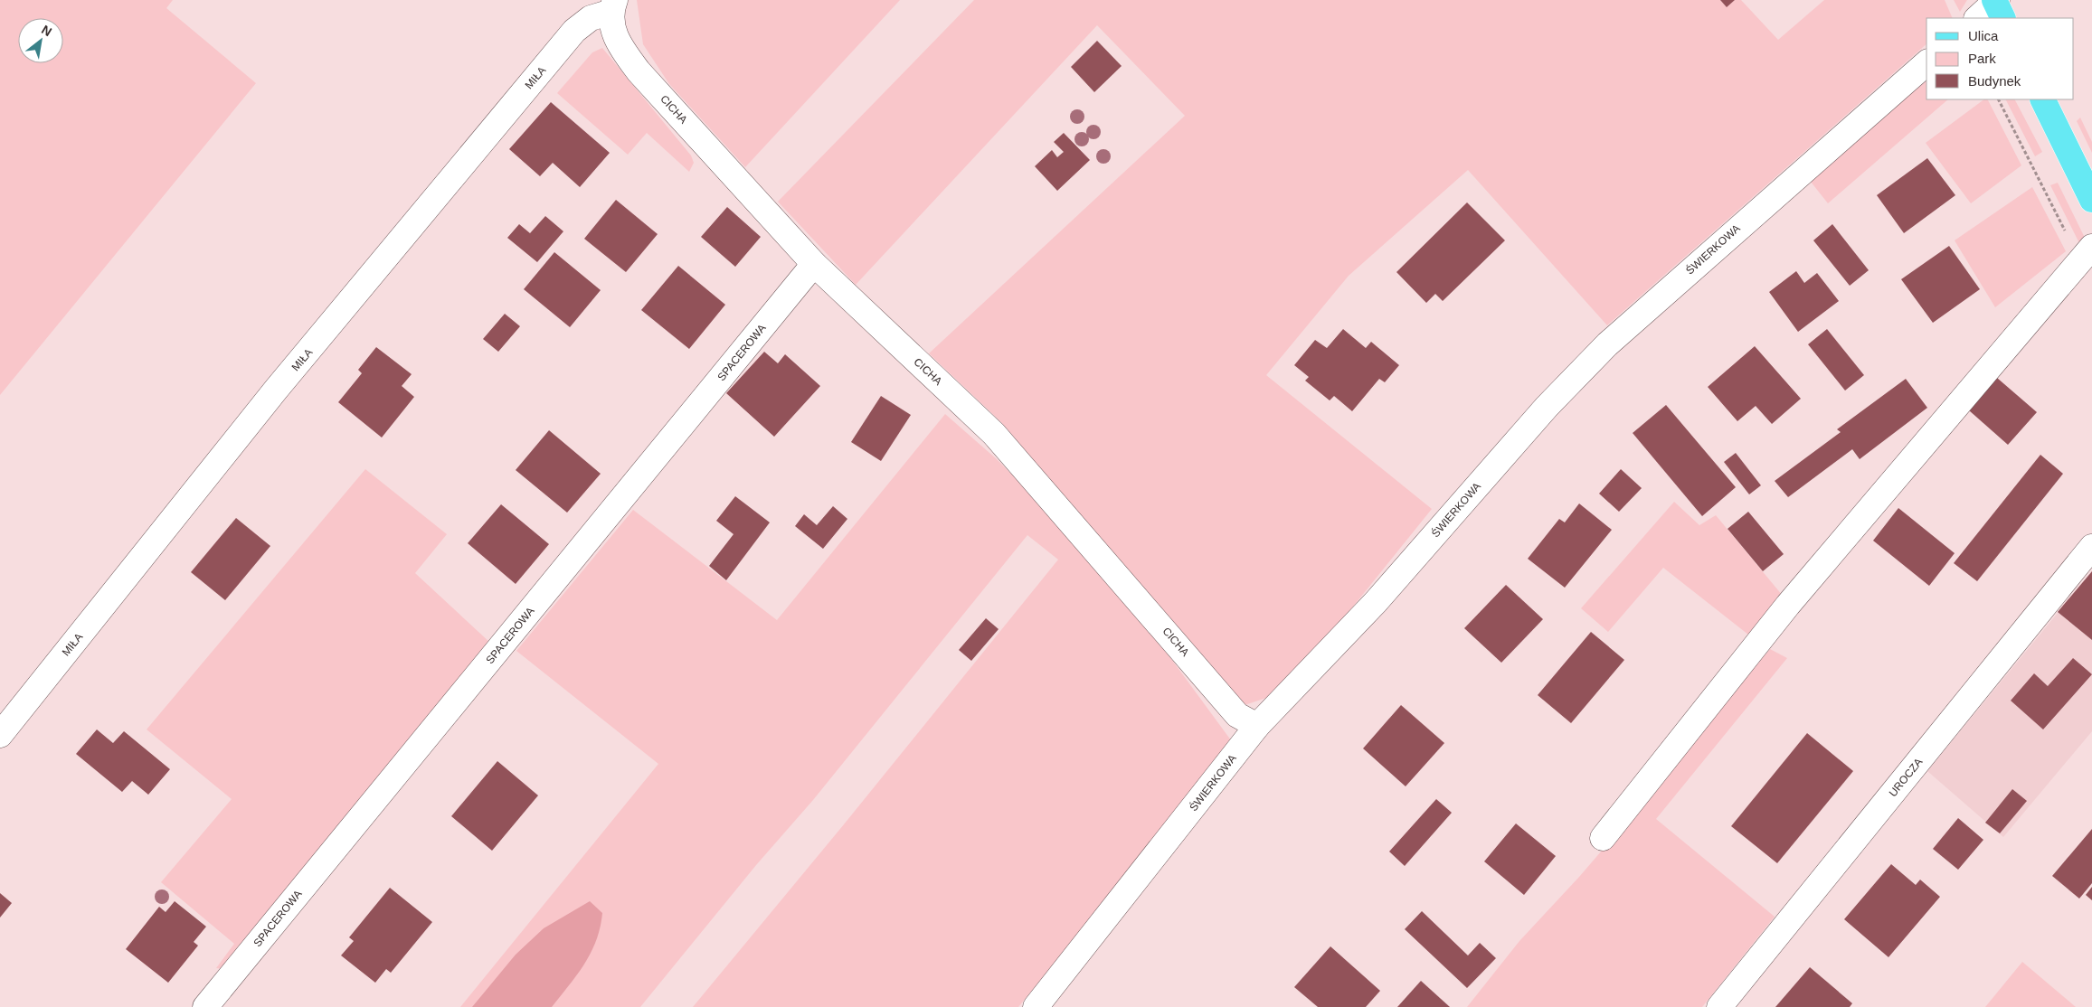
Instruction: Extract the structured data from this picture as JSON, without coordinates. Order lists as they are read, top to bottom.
{
  "streets": {
    "street": [
      "MIŁA",
      "CICHA",
      "ŚWIERKOWA",
      "SPACEROWA",
      "UROCZA"
    ]
  },
  "crossings": [
    ["MIŁA", "CICHA"],
    ["CICHA", "ŚWIERKOWA"],
    ["CICHA", "SPACEROWA"]
  ],
  "legend": ["Ulica", "Park", "Budynek"],
  "north": "top right"
}
